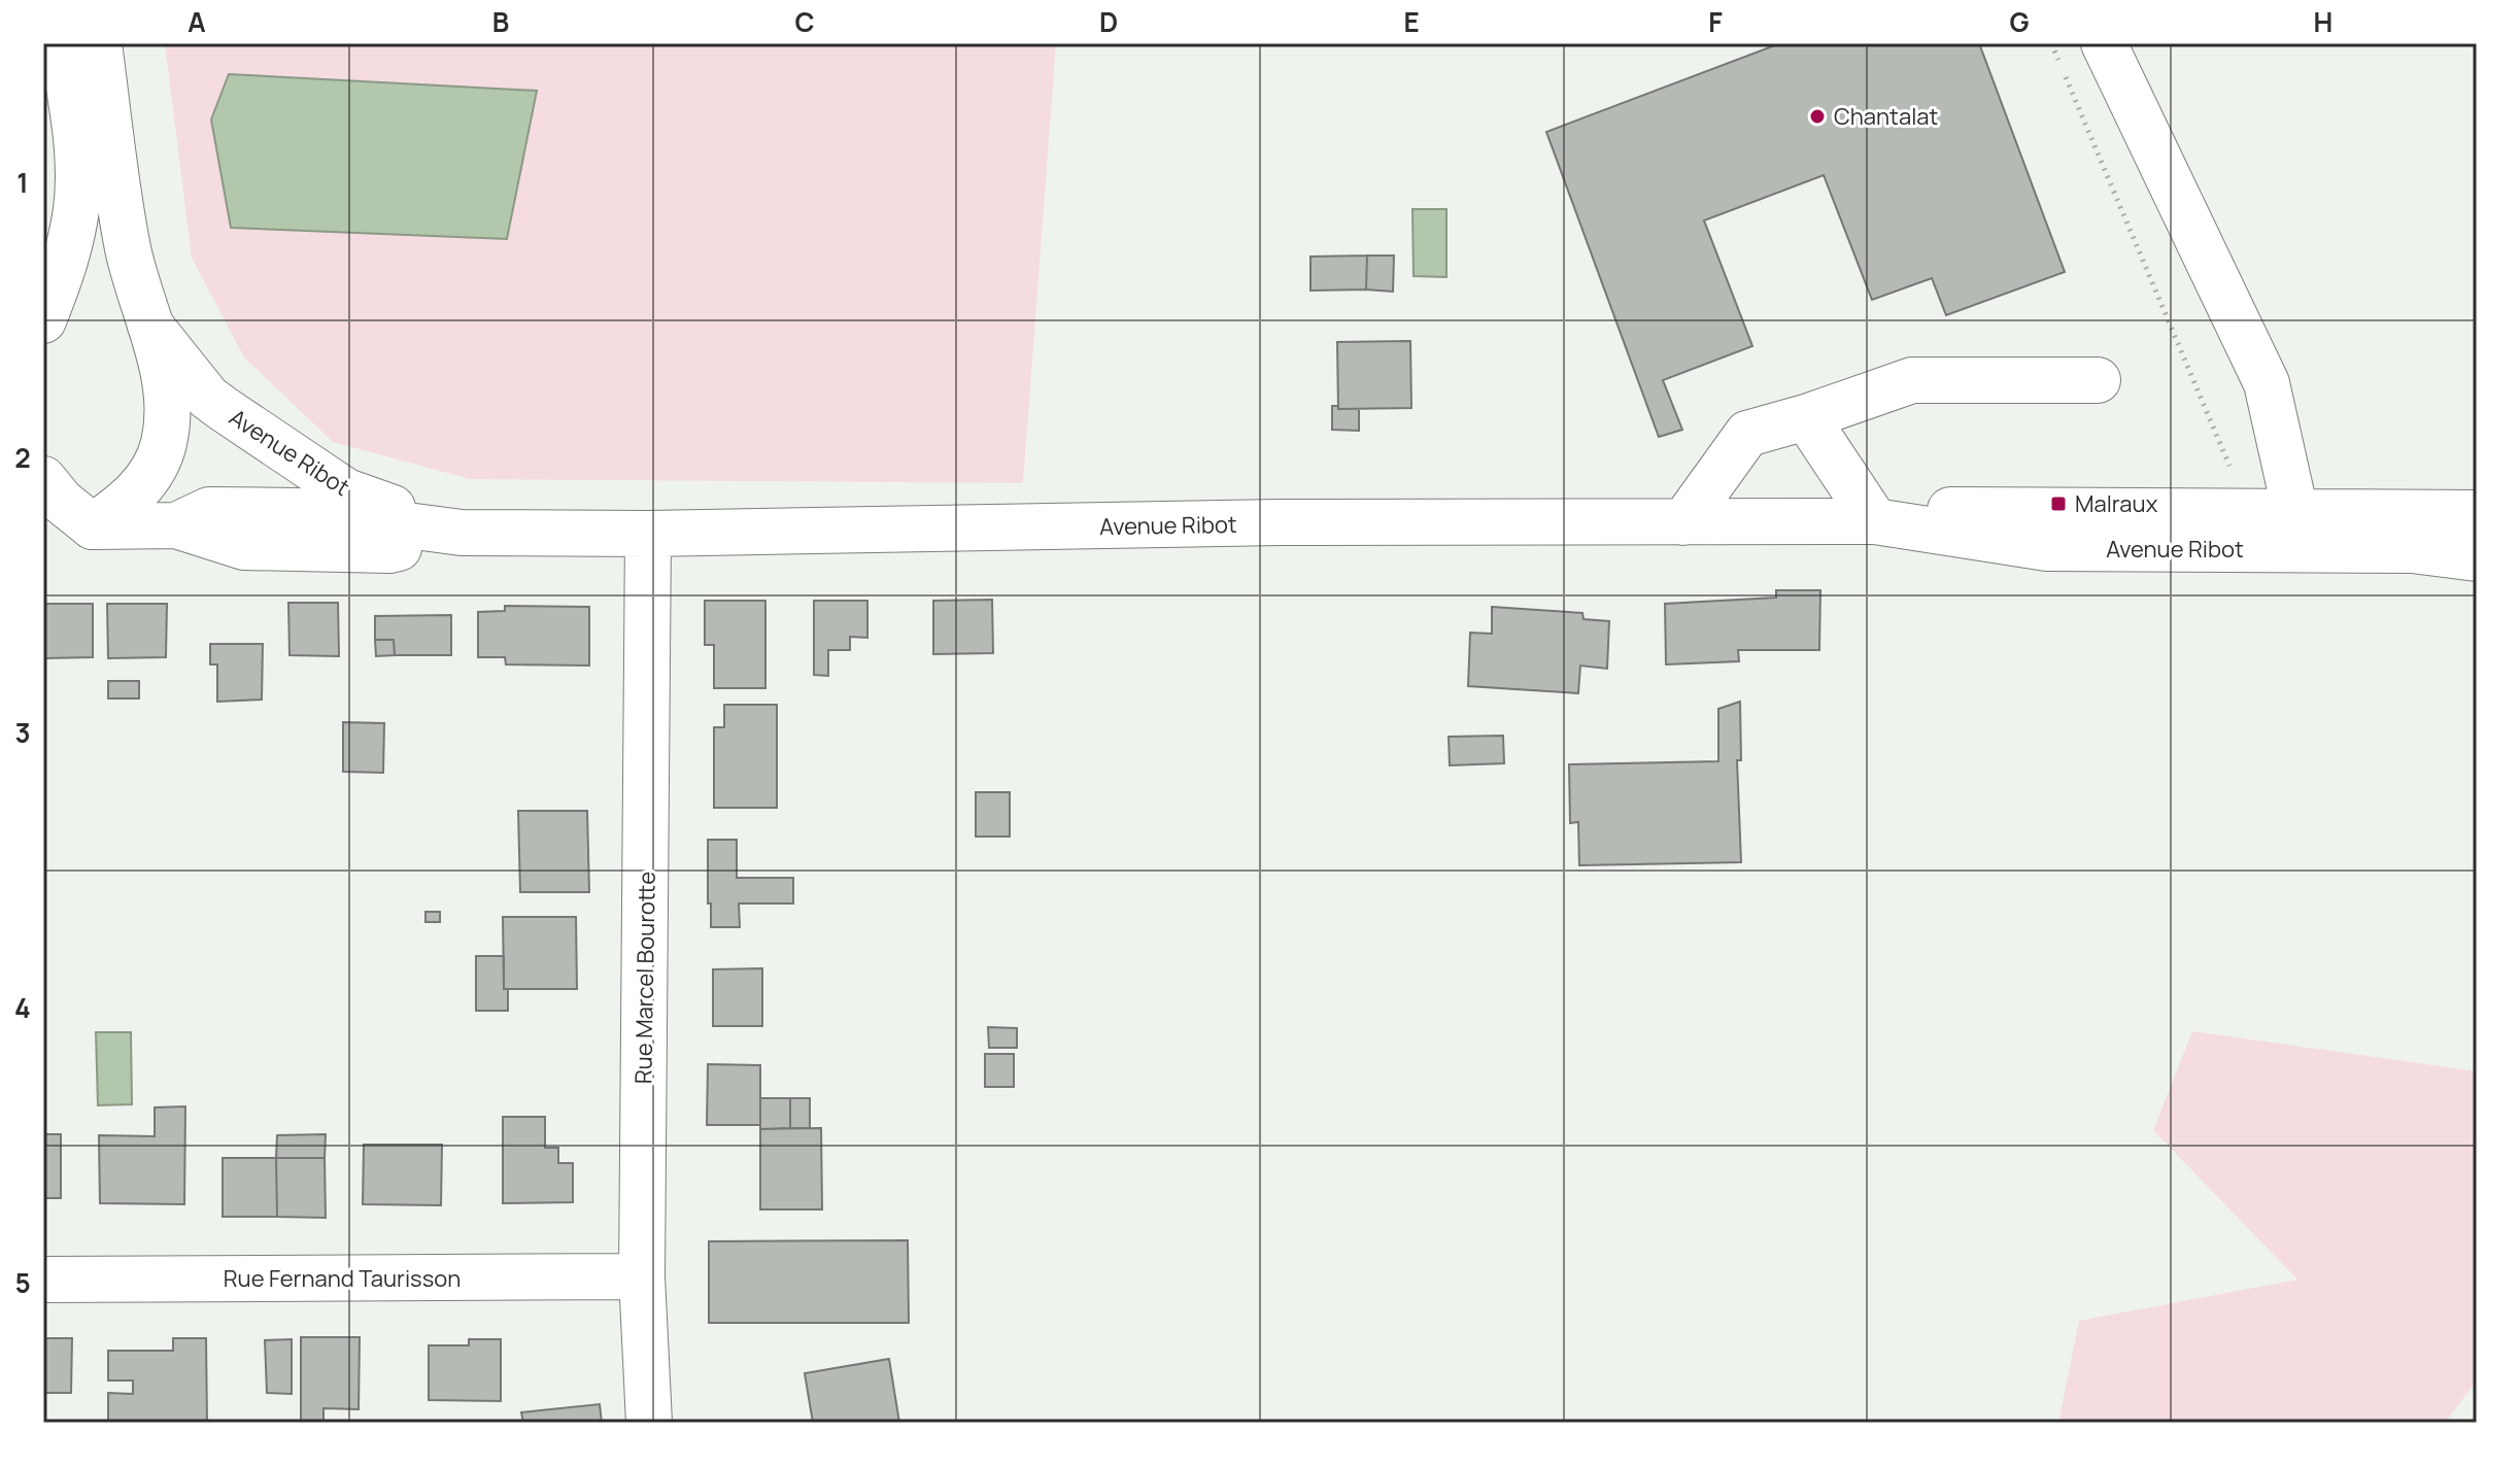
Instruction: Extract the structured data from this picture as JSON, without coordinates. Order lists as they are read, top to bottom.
{
  "streets": {
    "street": ["Avenue Ribot", "Rue Marcel Bourotte", "Rue Fernand Taurisson"]
  },
  "crossings": [
    ["Avenue Ribot", "Rue Marcel Bourotte"],
    ["Rue Marcel Bourotte", "Rue Fernand Taurisson"]
  ],
  "places": {
    "other": ["Chantalat"],
    "transit": ["Malraux"]
  },
  "grid": {
    "columns": [
      "A",
      "B",
      "C",
      "D",
      "E",
      "F",
      "G",
      "H"
    ],
    "rows": [
      "1",
      "2",
      "3",
      "4",
      "5"
    ]
  }
}
